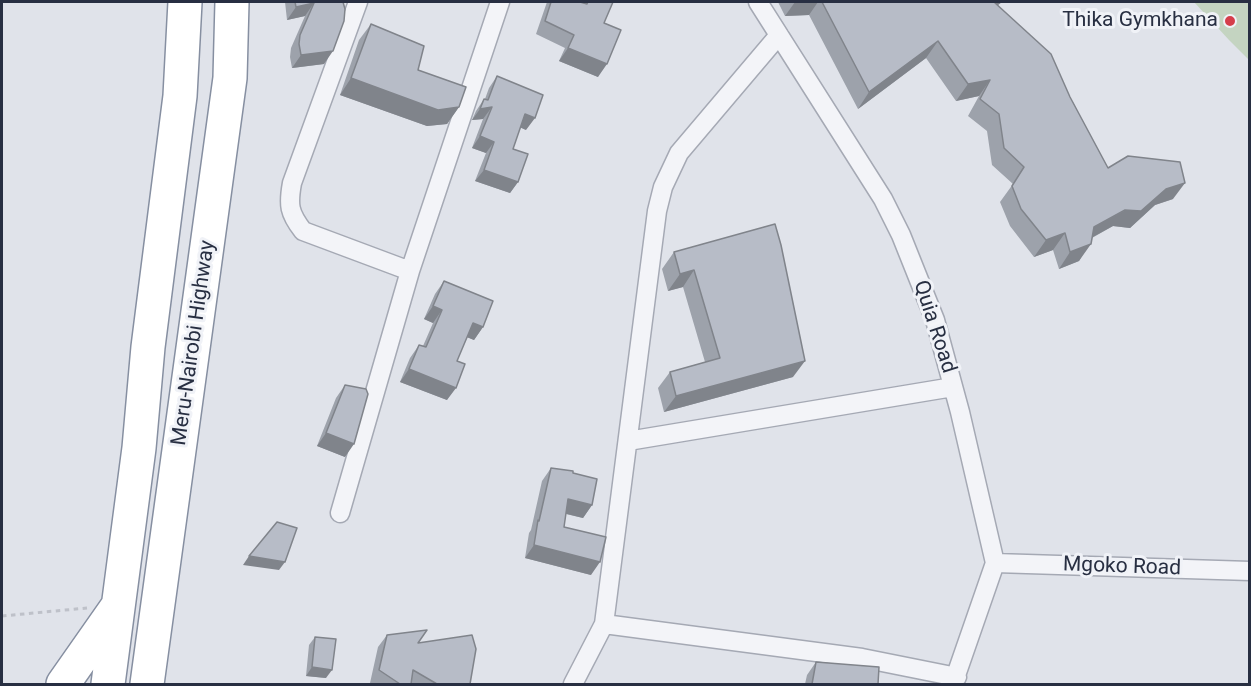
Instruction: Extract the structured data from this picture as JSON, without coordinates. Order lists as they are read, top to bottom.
{
  "streets": {
    "highway": ["Meru-Nairobi Highway"],
    "street": ["Quia Road", "Mgoko Road"]
  },
  "crossings": [
    ["Quia Road", "Mgoko Road"]
  ],
  "places": ["Thika Gymkhana"]
}
